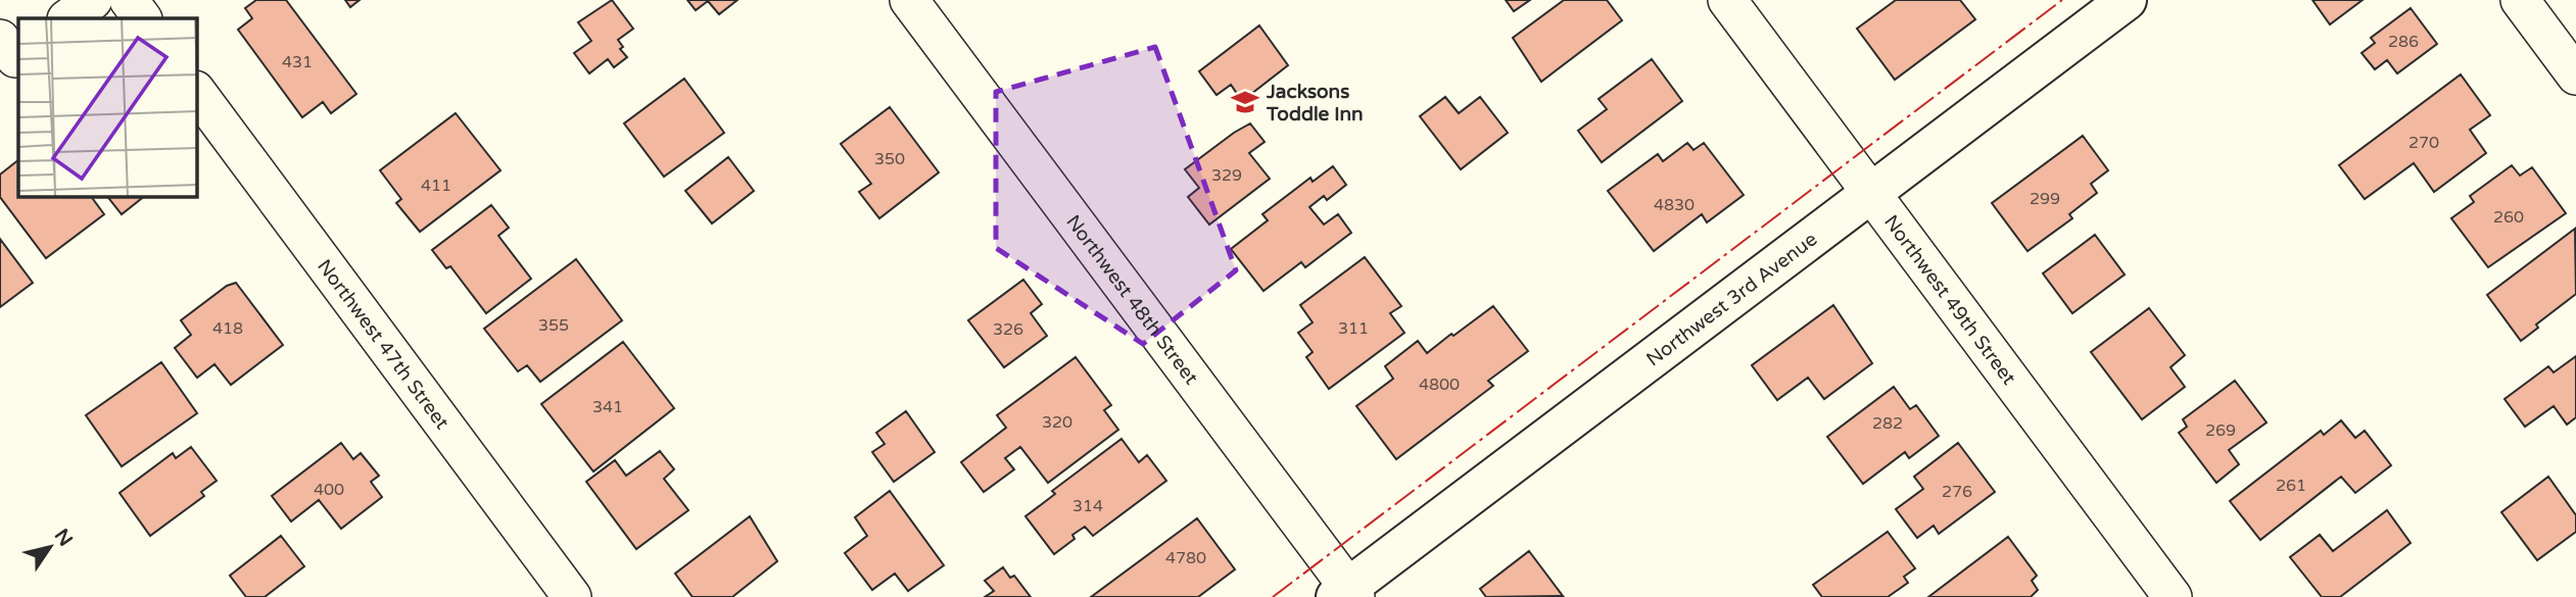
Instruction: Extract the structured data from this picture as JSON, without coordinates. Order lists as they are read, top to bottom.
{
  "streets": {
    "street": [
      "Northwest 48th Street",
      "Northwest 3rd Avenue",
      "Northwest 49th Street",
      "Northwest 47th Street"
    ]
  },
  "crossings": [
    ["Northwest 48th Street", "Northwest 3rd Avenue"],
    ["Northwest 3rd Avenue", "Northwest 49th Street"]
  ],
  "places": {
    "school or university": ["Jacksons Toddle Inn"]
  },
  "house_numbers": [
    "286",
    "431",
    "270",
    "350",
    "329",
    "411",
    "299",
    "4830",
    "260",
    "355",
    "418",
    "311",
    "326",
    "4800",
    "341",
    "320",
    "282",
    "269",
    "261",
    "400",
    "276",
    "314",
    "4780"
  ],
  "north": "top right"
}
